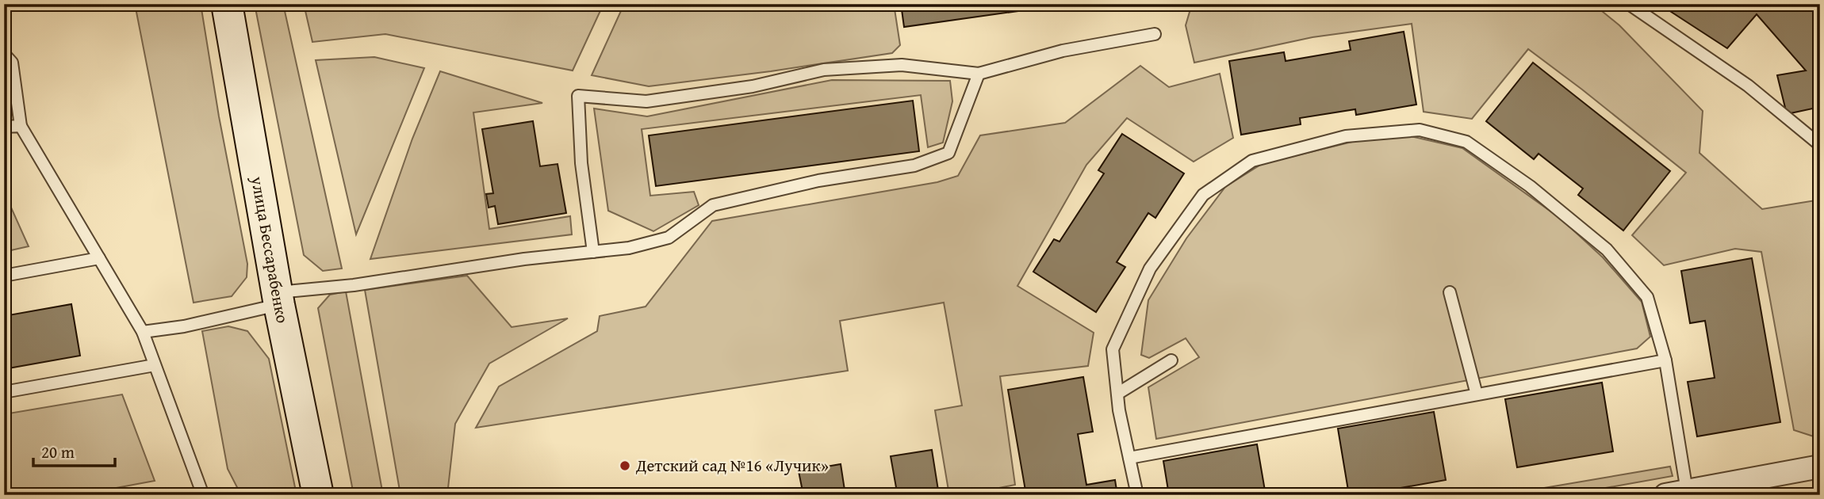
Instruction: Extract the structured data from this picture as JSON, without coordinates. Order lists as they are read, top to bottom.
{
  "streets": {
    "street": ["улица Бессарабенко"]
  },
  "places": ["Детский сад №16 «Лучик»"],
  "scale_bar": "20 m"
}
